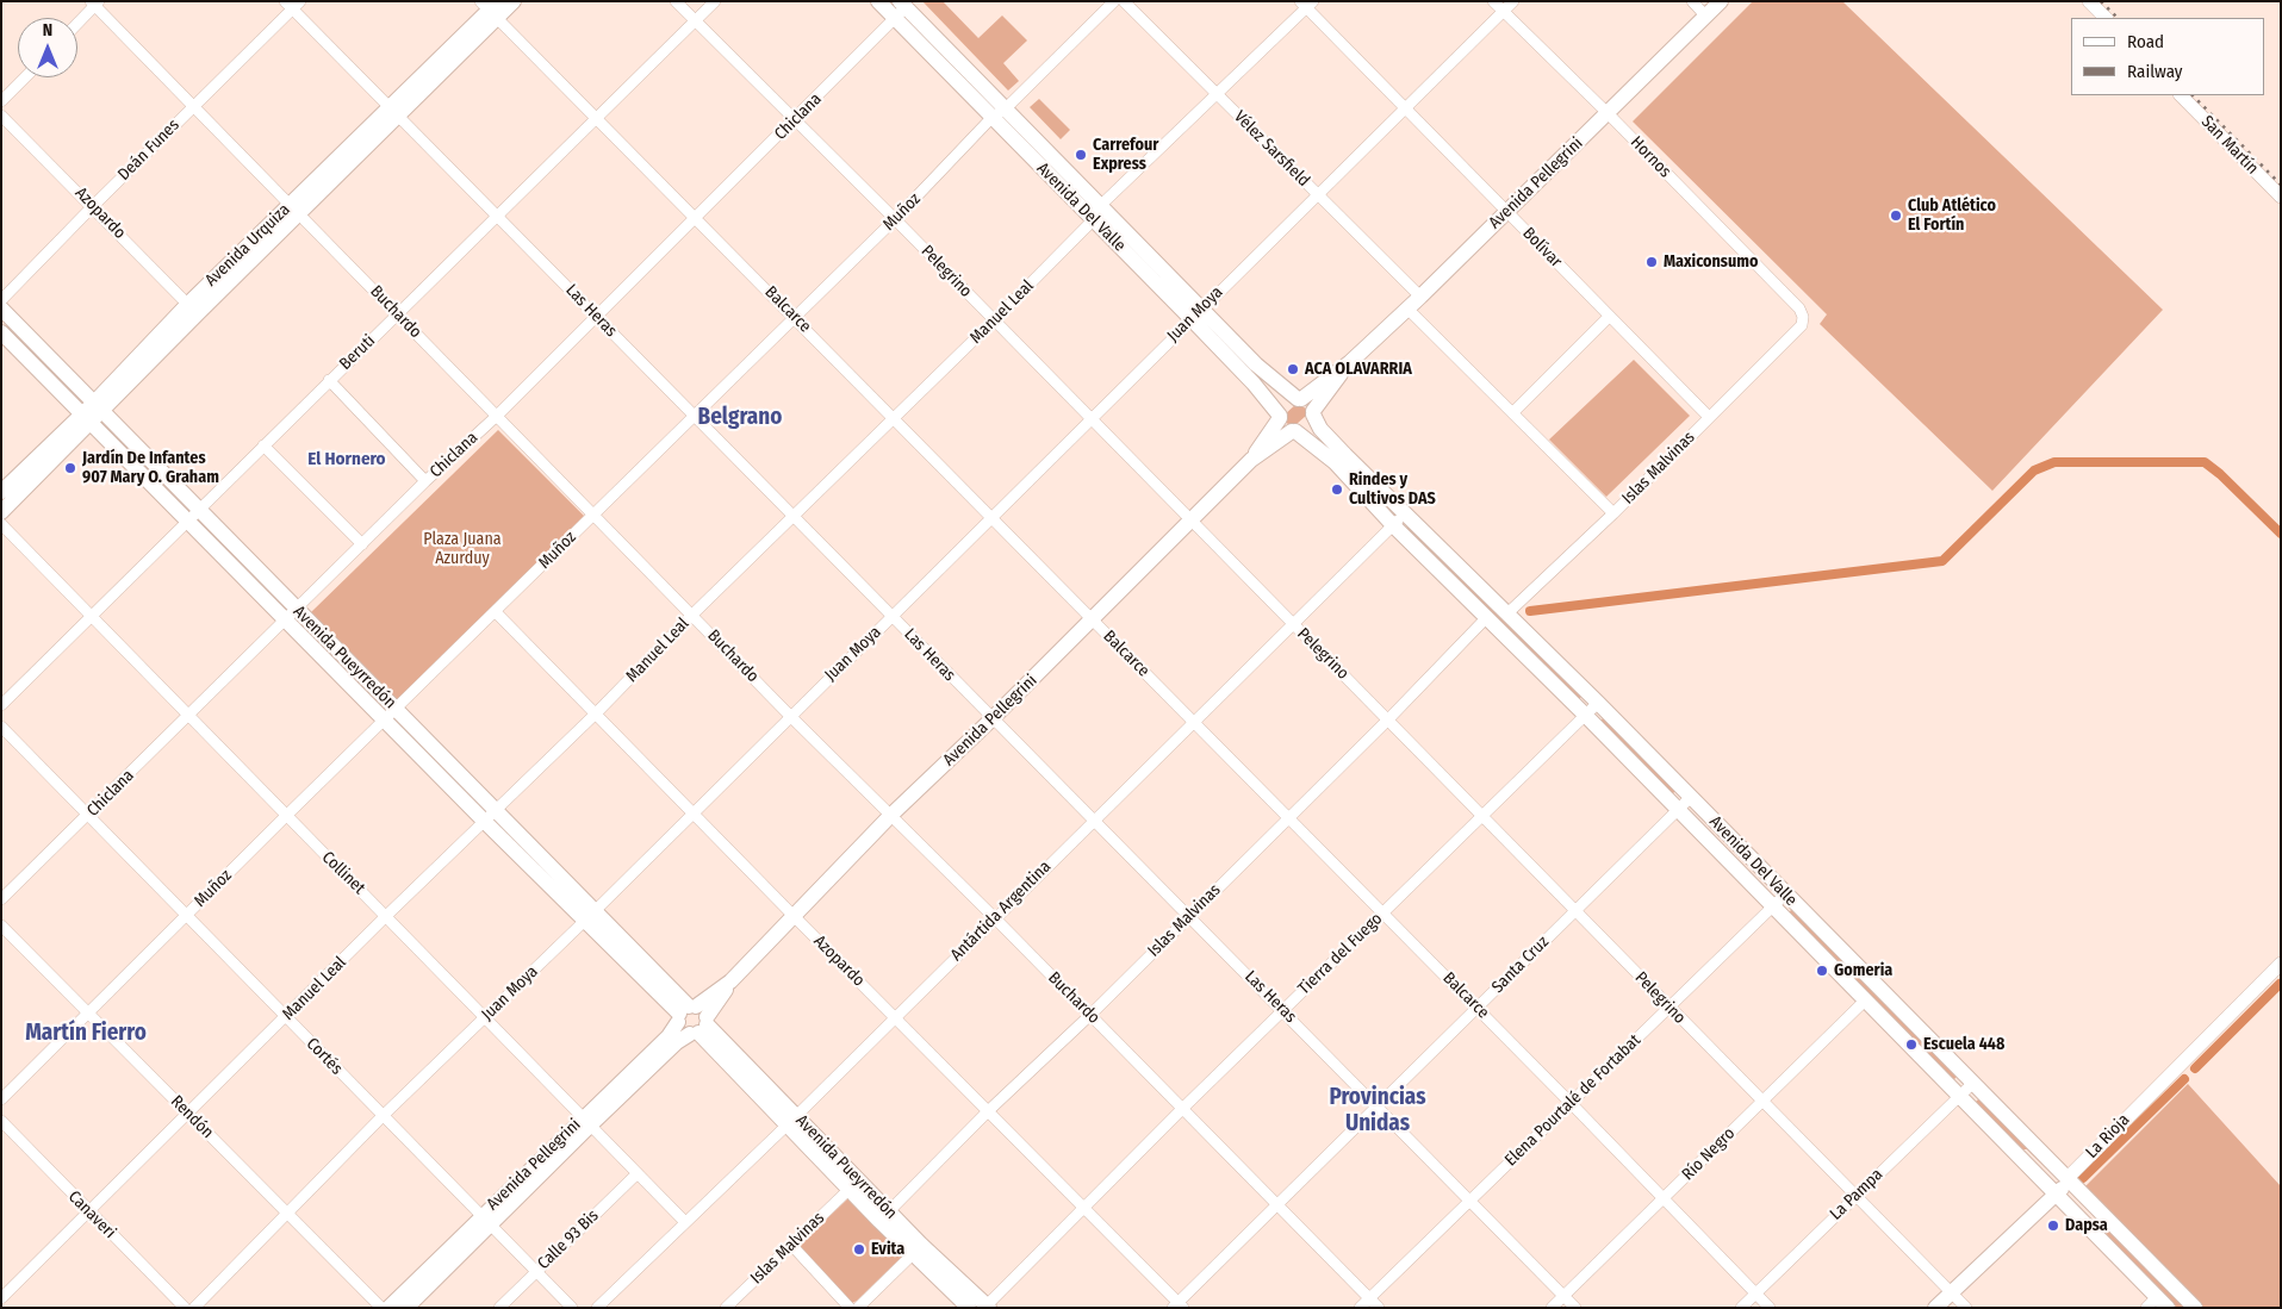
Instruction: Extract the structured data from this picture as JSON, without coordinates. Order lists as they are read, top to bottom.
{
  "streets": {
    "main road": [
      "Avenida Pellegrini",
      "Avenida Del Valle",
      "Avenida Urquiza",
      "Avenida Pueyrredón",
      "La Rioja"
    ],
    "street": [
      "Chiclana",
      "San Martín",
      "Vélez Sarsfield",
      "Deán Funes",
      "Hornos",
      "Muñoz",
      "Azopardo",
      "Bolívar",
      "Pelegrino",
      "Balcarce",
      "Las Heras",
      "Buchardo",
      "Manuel Leal",
      "Juan Moya",
      "Beruti",
      "Islas Malvinas",
      "Collinet",
      "Antártida Argentina",
      "Tierra del Fuego",
      "Santa Cruz",
      "Cortés",
      "Elena Pourtalé de Fortabat",
      "Rendón",
      "Río Negro",
      "La Pampa",
      "Canaveri",
      "Calle 93 Bis"
    ]
  },
  "crossings": [
    ["Chiclana", "Avenida Del Valle"],
    ["Chiclana", "Pelegrino"],
    ["Chiclana", "Balcarce"],
    ["Chiclana", "Las Heras"],
    ["Chiclana", "Buchardo"],
    ["Chiclana", "Avenida Pueyrredón"],
    ["Chiclana", "Collinet"],
    ["Chiclana", "Cortés"],
    ["Vélez Sarsfield", "Avenida Pellegrini"],
    ["Vélez Sarsfield", "Manuel Leal"],
    ["Vélez Sarsfield", "Juan Moya"],
    ["Deán Funes", "Azopardo"],
    ["Deán Funes", "Las Heras"],
    ["Deán Funes", "Buchardo"],
    ["Hornos", "Avenida Pellegrini"],
    ["Hornos", "Juan Moya"],
    ["Hornos", "Islas Malvinas"],
    ["Avenida Pellegrini", "Avenida Del Valle"],
    ["Avenida Pellegrini", "Azopardo"],
    ["Avenida Pellegrini", "Bolívar"],
    ["Avenida Pellegrini", "Pelegrino"],
    ["Avenida Pellegrini", "Balcarce"],
    ["Avenida Pellegrini", "Las Heras"],
    ["Avenida Pellegrini", "Buchardo"],
    ["Avenida Pellegrini", "Avenida Pueyrredón"],
    ["Avenida Pellegrini", "Collinet"],
    ["Avenida Pellegrini", "Cortés"],
    ["Avenida Del Valle", "Muñoz"],
    ["Avenida Del Valle", "Manuel Leal"],
    ["Avenida Del Valle", "Juan Moya"],
    ["Avenida Del Valle", "Islas Malvinas"],
    ["Avenida Del Valle", "Antártida Argentina"],
    ["Avenida Del Valle", "Tierra del Fuego"],
    ["Avenida Del Valle", "Santa Cruz"],
    ["Avenida Del Valle", "Elena Pourtalé de Fortabat"],
    ["Avenida Del Valle", "La Rioja"],
    ["Avenida Del Valle", "Río Negro"],
    ["Avenida Del Valle", "La Pampa"],
    ["Muñoz", "Azopardo"],
    ["Muñoz", "Pelegrino"],
    ["Muñoz", "Balcarce"],
    ["Muñoz", "Las Heras"],
    ["Muñoz", "Buchardo"],
    ["Muñoz", "Avenida Pueyrredón"],
    ["Muñoz", "Collinet"],
    ["Muñoz", "Cortés"],
    ["Muñoz", "Rendón"],
    ["Azopardo", "Avenida Urquiza"],
    ["Azopardo", "Manuel Leal"],
    ["Azopardo", "Juan Moya"],
    ["Azopardo", "Islas Malvinas"],
    ["Azopardo", "Antártida Argentina"],
    ["Azopardo", "Tierra del Fuego"],
    ["Azopardo", "Santa Cruz"],
    ["Avenida Urquiza", "Balcarce"],
    ["Avenida Urquiza", "Las Heras"],
    ["Avenida Urquiza", "Buchardo"],
    ["Avenida Urquiza", "Avenida Pueyrredón"],
    ["Bolívar", "Manuel Leal"],
    ["Bolívar", "Juan Moya"],
    ["Bolívar", "Islas Malvinas"],
    ["Pelegrino", "Manuel Leal"],
    ["Pelegrino", "Juan Moya"],
    ["Pelegrino", "Beruti"],
    ["Pelegrino", "Islas Malvinas"],
    ["Pelegrino", "Antártida Argentina"],
    ["Pelegrino", "Tierra del Fuego"],
    ["Pelegrino", "Santa Cruz"],
    ["Pelegrino", "Elena Pourtalé de Fortabat"],
    ["Pelegrino", "La Rioja"],
    ["Pelegrino", "Río Negro"],
    ["Pelegrino", "La Pampa"],
    ["Balcarce", "Manuel Leal"],
    ["Balcarce", "Juan Moya"],
    ["Balcarce", "Beruti"],
    ["Balcarce", "Islas Malvinas"],
    ["Balcarce", "Antártida Argentina"],
    ["Balcarce", "Tierra del Fuego"],
    ["Balcarce", "Santa Cruz"],
    ["Balcarce", "Elena Pourtalé de Fortabat"],
    ["Balcarce", "Río Negro"],
    ["Balcarce", "La Pampa"],
    ["Las Heras", "Manuel Leal"],
    ["Las Heras", "Juan Moya"],
    ["Las Heras", "Beruti"],
    ["Las Heras", "Islas Malvinas"],
    ["Las Heras", "Antártida Argentina"],
    ["Las Heras", "Tierra del Fuego"],
    ["Las Heras", "Santa Cruz"],
    ["Las Heras", "Elena Pourtalé de Fortabat"],
    ["Las Heras", "Río Negro"],
    ["Buchardo", "Manuel Leal"],
    ["Buchardo", "Juan Moya"],
    ["Buchardo", "Beruti"],
    ["Buchardo", "Islas Malvinas"],
    ["Buchardo", "Antártida Argentina"],
    ["Buchardo", "Tierra del Fuego"],
    ["Buchardo", "Santa Cruz"],
    ["Buchardo", "Elena Pourtalé de Fortabat"],
    ["Manuel Leal", "Avenida Pueyrredón"],
    ["Manuel Leal", "Collinet"],
    ["Manuel Leal", "Cortés"],
    ["Manuel Leal", "Rendón"],
    ["Manuel Leal", "Canaveri"],
    ["Juan Moya", "Avenida Pueyrredón"],
    ["Juan Moya", "Collinet"],
    ["Juan Moya", "Cortés"],
    ["Juan Moya", "Rendón"],
    ["Beruti", "Avenida Pueyrredón"],
    ["Beruti", "Collinet"],
    ["Islas Malvinas", "Avenida Pueyrredón"],
    ["Avenida Pueyrredón", "Antártida Argentina"],
    ["Avenida Pueyrredón", "Tierra del Fuego"],
    ["Collinet", "Antártida Argentina"],
    ["Collinet", "Calle 93 Bis"],
    ["Cortés", "Calle 93 Bis"]
  ],
  "districts": [
    "Belgrano",
    "El Hornero",
    "Martín Fierro",
    "Provincias Unidas"
  ],
  "parks": ["Plaza Juana Azurduy"],
  "places": [
    "Carrefour Express",
    "Club Atlético El Fortín",
    "Maxiconsumo",
    "ACA OLAVARRIA",
    "Jardín De Infantes 907 Mary O. Graham",
    "Rindes y Cultivos DAS",
    "Gomeria",
    "Escuela 448",
    "Dapsa",
    "Evita"
  ],
  "legend": ["Road", "Railway"],
  "north": "top"
}
